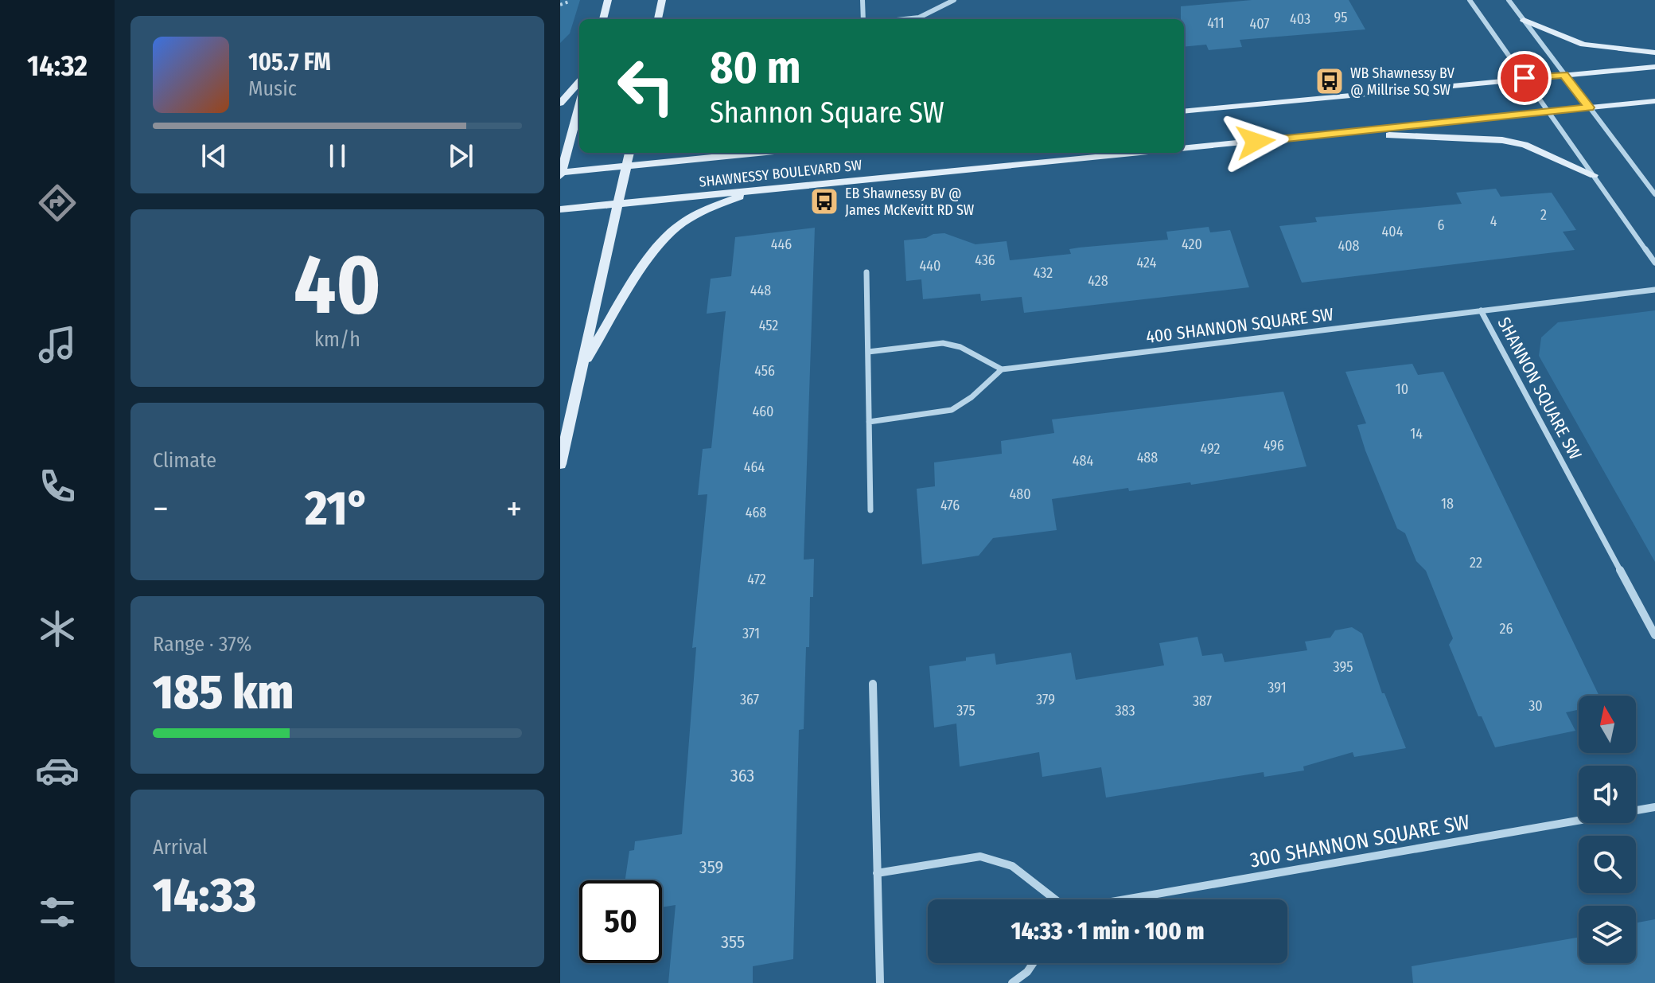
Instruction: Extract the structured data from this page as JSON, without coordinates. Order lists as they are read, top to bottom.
{
  "streets": {
    "main road": ["SHAWNESSY BOULEVARD SW"],
    "street": ["400 SHANNON SQUARE SW", "SHANNON SQUARE SW", "300 SHANNON SQUARE SW"]
  },
  "crossings": [
    ["400 SHANNON SQUARE SW", "SHANNON SQUARE SW"]
  ],
  "places": {
    "bus stop": ["WB Shawnessy BV @ Millrise SQ SW", "EB Shawnessy BV @ James McKevitt RD SW"]
  },
  "house_numbers": [
    "95",
    "403",
    "411",
    "407",
    "2",
    "4",
    "6",
    "404",
    "446",
    "420",
    "408",
    "436",
    "424",
    "440",
    "432",
    "428",
    "448",
    "452",
    "456",
    "10",
    "460",
    "14",
    "496",
    "492",
    "488",
    "484",
    "464",
    "480",
    "18",
    "476",
    "468",
    "22",
    "472",
    "26",
    "371",
    "395",
    "391",
    "367",
    "379",
    "387",
    "30",
    "375",
    "383",
    "363",
    "359",
    "355"
  ],
  "north": "top",
  "page": {
    "tabs": "14:32",
    "turn": ["80 m", "Shannon Square SW"],
    "song": ["105.7 FM", "Music"],
    "tile": [
      ["40", "km/h"],
      "Climate",
      ["Range · 37%", "185 km"],
      ["Arrival", "14:33"]
    ],
    "heat": ["−", "21°", "+"],
    "limit": "50",
    "trip": "14:33 · 1 min · 100 m"
  }
}
